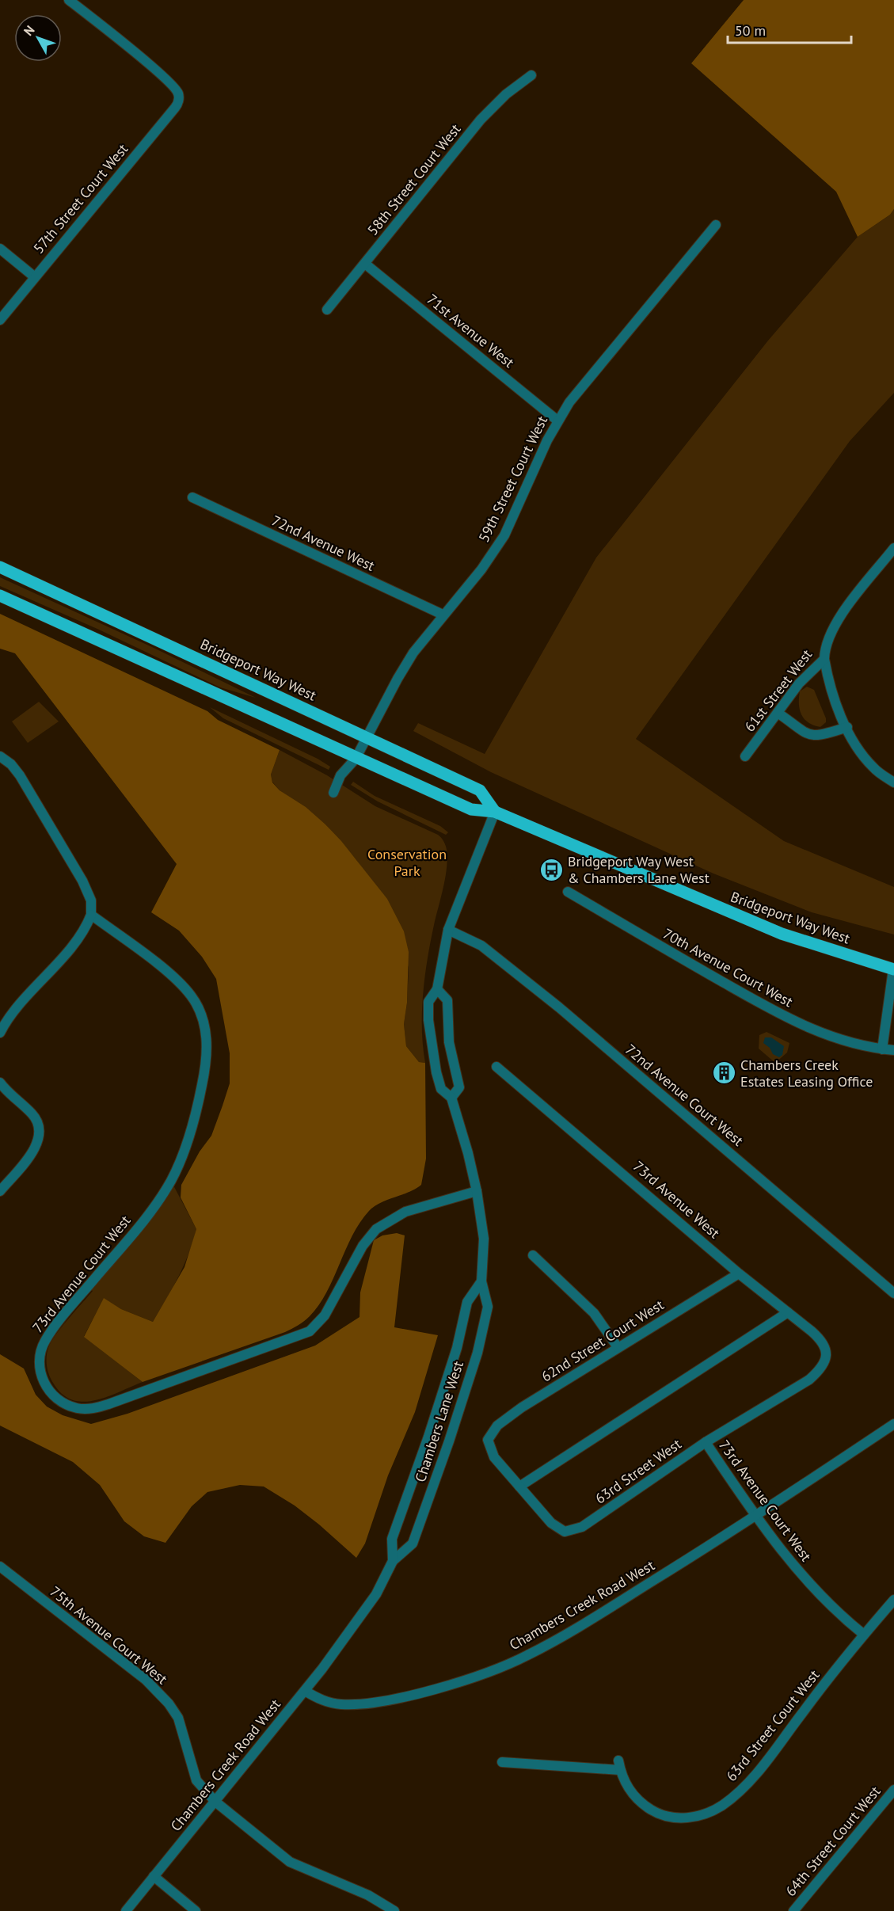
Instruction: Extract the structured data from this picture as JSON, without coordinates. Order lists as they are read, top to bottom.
{
  "streets": {
    "main road": ["Bridgeport Way West"],
    "street": [
      "58th Street Court West",
      "57th Street Court West",
      "71st Avenue West",
      "59th Street Court West",
      "72nd Avenue West",
      "61st Street West",
      "70th Avenue Court West",
      "72nd Avenue Court West",
      "73rd Avenue West",
      "73rd Avenue Court West",
      "62nd Street Court West",
      "Chambers Lane West",
      "63rd Street West",
      "Chambers Creek Road West",
      "75th Avenue Court West",
      "63rd Street Court West",
      "64th Street Court West"
    ]
  },
  "crossings": [
    ["58th Street Court West", "71st Avenue West"],
    ["71st Avenue West", "59th Street Court West"],
    ["59th Street Court West", "72nd Avenue West"],
    ["59th Street Court West", "Bridgeport Way West"],
    ["Bridgeport Way West", "Chambers Lane West"],
    ["72nd Avenue Court West", "Chambers Lane West"],
    ["73rd Avenue West", "62nd Street Court West"],
    ["73rd Avenue West", "63rd Street West"],
    ["73rd Avenue Court West", "Chambers Lane West"],
    ["73rd Avenue Court West", "63rd Street West"],
    ["73rd Avenue Court West", "Chambers Creek Road West"],
    ["73rd Avenue Court West", "63rd Street Court West"],
    ["62nd Street Court West", "63rd Street West"],
    ["Chambers Lane West", "Chambers Creek Road West"],
    ["Chambers Creek Road West", "75th Avenue Court West"]
  ],
  "parks": ["Conservation Park"],
  "places": {
    "bus stop": ["Bridgeport Way West & Chambers Lane West"],
    "building": ["Chambers Creek Estates Leasing Office"]
  },
  "scale_bar": "50 m",
  "north": "top left"
}
